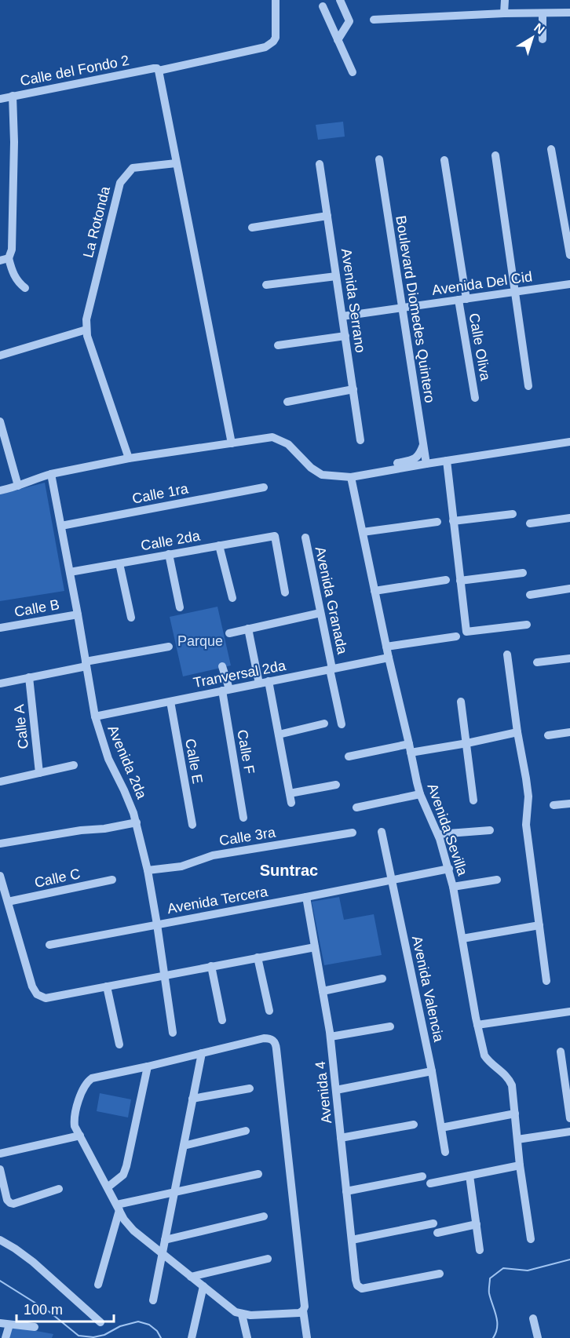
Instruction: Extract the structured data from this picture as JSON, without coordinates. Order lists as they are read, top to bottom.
{
  "streets": {
    "street": [
      "Calle del Fondo 2",
      "La Rotonda",
      "Avenida Del Cid",
      "Avenida Serrano",
      "Boulevard Diomedes Quintero",
      "Calle Oliva",
      "Calle 1ra",
      "Calle 2da",
      "Avenida Granada",
      "Calle B",
      "Tranversal 2da",
      "Calle A",
      "Calle F",
      "Calle E",
      "Avenida 2da",
      "Avenida Sevilla",
      "Calle 3ra",
      "Calle C",
      "Avenida Tercera",
      "Avenida Valencia",
      "Avenida 4"
    ]
  },
  "crossings": [
    ["Avenida Del Cid", "Avenida Serrano"],
    ["Avenida Del Cid", "Boulevard Diomedes Quintero"],
    ["Avenida Del Cid", "Calle Oliva"],
    ["Calle 1ra", "Avenida 2da"],
    ["Calle 2da", "Avenida 2da"],
    ["Avenida Granada", "Tranversal 2da"],
    ["Calle B", "Avenida 2da"],
    ["Tranversal 2da", "Calle F"],
    ["Tranversal 2da", "Calle E"],
    ["Tranversal 2da", "Avenida 2da"],
    ["Tranversal 2da", "Avenida Sevilla"],
    ["Avenida 2da", "Calle 3ra"],
    ["Avenida 2da", "Avenida Tercera"],
    ["Avenida Sevilla", "Avenida Tercera"],
    ["Avenida Tercera", "Avenida Valencia"],
    ["Avenida Tercera", "Avenida 4"]
  ],
  "districts": ["Suntrac"],
  "parks": ["Parque"],
  "scale_bar": "100 m",
  "north": "top right"
}
